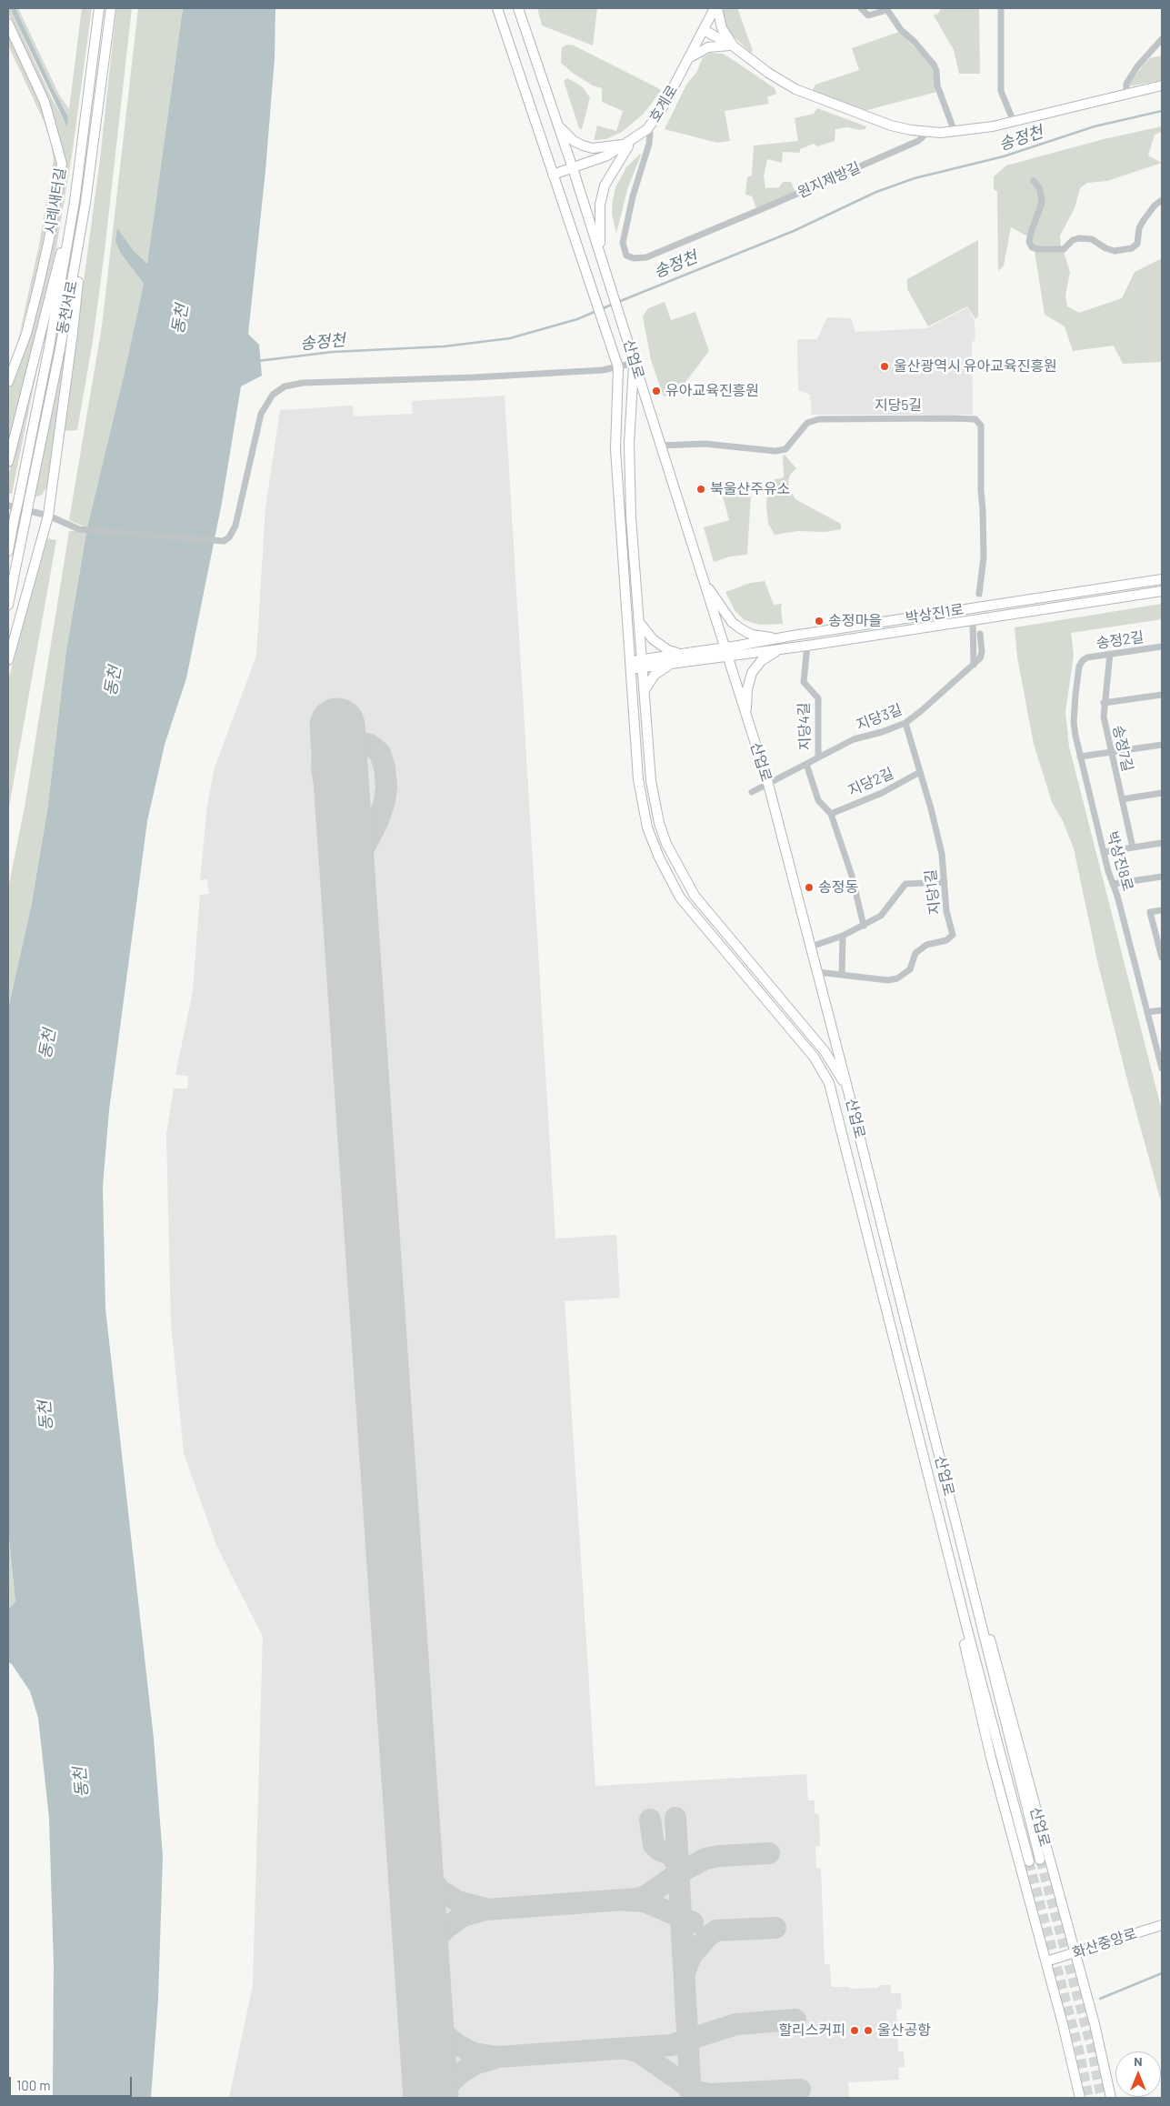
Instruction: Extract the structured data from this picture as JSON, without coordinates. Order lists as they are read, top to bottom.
{
  "streets": {
    "main road": [
      "호계로",
      "시례새터길",
      "동천서로",
      "산업로",
      "박상진1로",
      "화산중앙로"
    ],
    "street": [
      "원지제방길",
      "지당5길",
      "송정2길",
      "지당3길",
      "지당4길",
      "송정7길",
      "지당2길",
      "박상진8로",
      "지당1길"
    ]
  },
  "crossings": [
    ["호계로", "원지제방길"],
    ["호계로", "산업로"],
    ["산업로", "지당5길"],
    ["산업로", "박상진1로"],
    ["산업로", "지당3길"],
    ["산업로", "지당1길"],
    ["산업로", "화산중앙로"],
    ["박상진1로", "지당4길"],
    ["송정2길", "송정7길"],
    ["송정2길", "박상진8로"],
    ["지당3길", "지당4길"],
    ["지당3길", "지당1길"],
    ["지당2길", "지당1길"]
  ],
  "water": ["송정천", "동천"],
  "places": [
    "울산광역시 유아교육진흥원",
    "유아교육진흥원",
    "북울산주유소",
    "송정마을",
    "송정동",
    "할리스커피",
    "울산공항"
  ],
  "scale_bar": "100 m",
  "north": "top"
}
